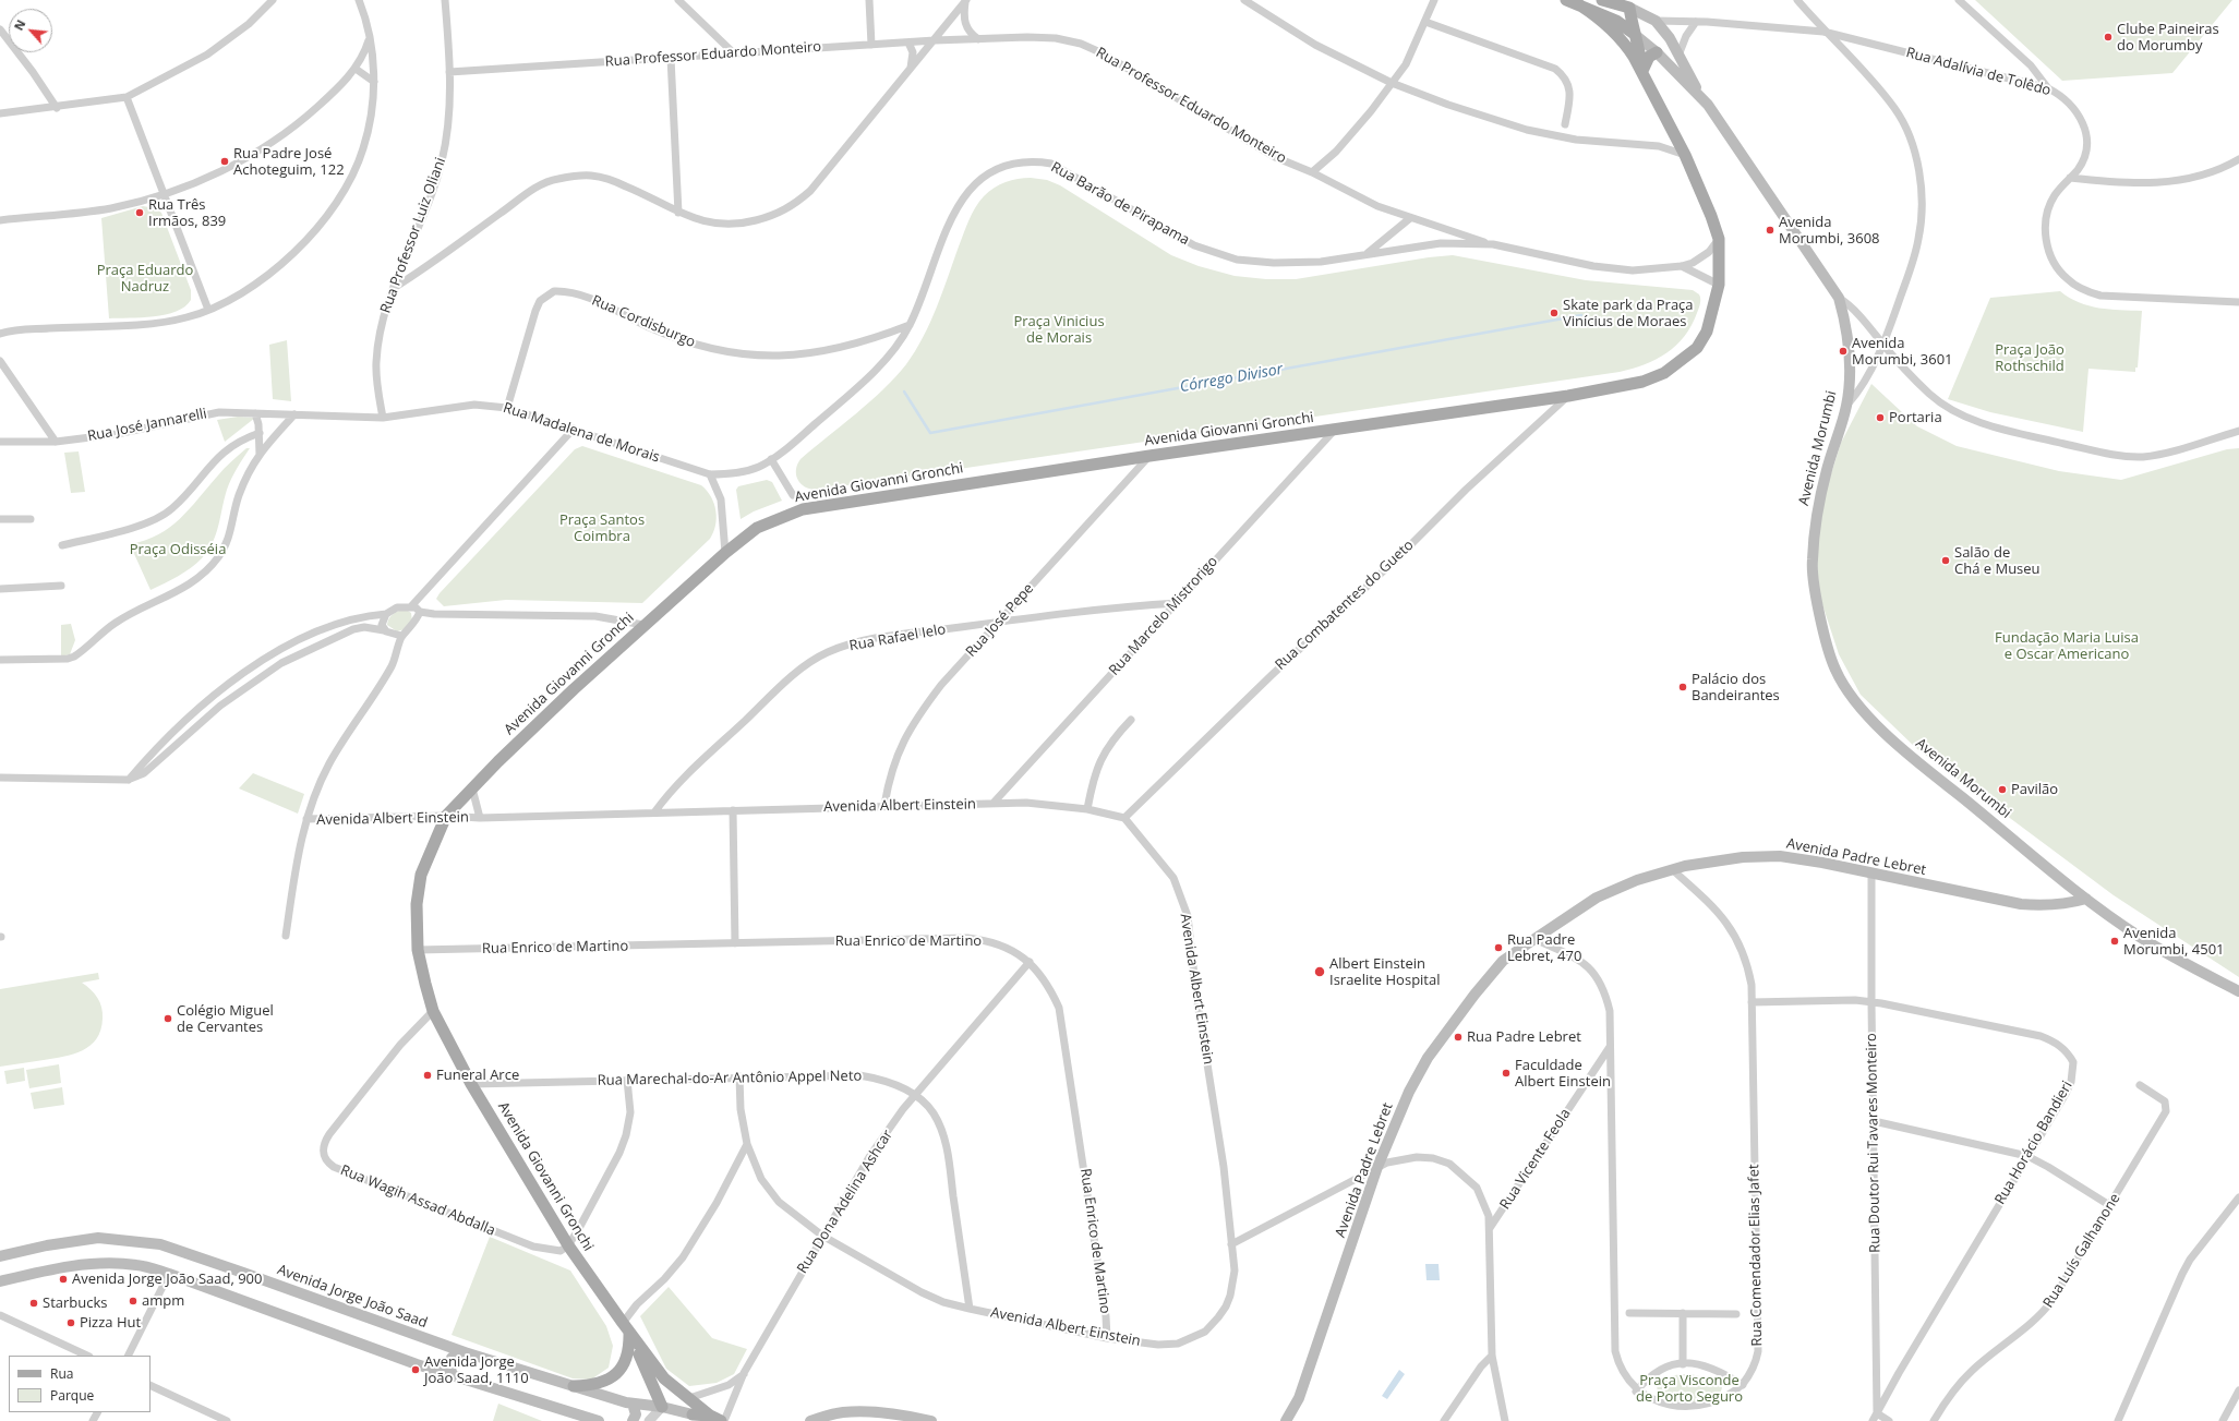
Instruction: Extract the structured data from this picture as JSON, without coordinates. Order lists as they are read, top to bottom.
{
  "streets": {
    "main road": [
      "Avenida Giovanni Gronchi",
      "Avenida Morumbi",
      "Avenida Padre Lebret",
      "Avenida Jorge João Saad"
    ],
    "street": [
      "Rua Professor Eduardo Monteiro",
      "Rua Adalívia de Tolêdo",
      "Rua Barão de Pirapama",
      "Rua Professor Luiz Oliani",
      "Rua Cordisburgo",
      "Rua José Jannarelli",
      "Rua Madalena de Morais",
      "Rua Combatentes do Gueto",
      "Rua Marcelo Mistrorigo",
      "Rua José Pepe",
      "Rua Rafael Ielo",
      "Avenida Albert Einstein",
      "Rua Enrico de Martino",
      "Rua Marechal-do-Ar Antônio Appel Neto",
      "Rua Doutor Rui Tavares Monteiro",
      "Rua Horácio Bandieri",
      "Rua Vicente Feola",
      "Rua Wagih Assad Abdalla",
      "Rua Dona Adelina Ashcar",
      "Rua Luís Galhanone",
      "Rua Comendador Elias Jafet"
    ]
  },
  "crossings": [
    ["Rua Professor Eduardo Monteiro", "Rua Barão de Pirapama"],
    ["Rua Professor Eduardo Monteiro", "Rua Professor Luiz Oliani"],
    ["Rua Adalívia de Tolêdo", "Avenida Morumbi"],
    ["Rua Barão de Pirapama", "Rua Cordisburgo"],
    ["Rua Barão de Pirapama", "Avenida Giovanni Gronchi"],
    ["Rua Barão de Pirapama", "Rua Madalena de Morais"],
    ["Rua Professor Luiz Oliani", "Rua Madalena de Morais"],
    ["Rua Cordisburgo", "Rua Madalena de Morais"],
    ["Rua José Jannarelli", "Rua Madalena de Morais"],
    ["Avenida Giovanni Gronchi", "Avenida Morumbi"],
    ["Avenida Giovanni Gronchi", "Rua Combatentes do Gueto"],
    ["Avenida Giovanni Gronchi", "Rua Marcelo Mistrorigo"],
    ["Avenida Giovanni Gronchi", "Rua José Pepe"],
    ["Avenida Giovanni Gronchi", "Avenida Albert Einstein"],
    ["Avenida Giovanni Gronchi", "Rua Enrico de Martino"],
    ["Avenida Giovanni Gronchi", "Rua Marechal-do-Ar Antônio Appel Neto"],
    ["Avenida Giovanni Gronchi", "Rua Wagih Assad Abdalla"],
    ["Avenida Giovanni Gronchi", "Rua Dona Adelina Ashcar"],
    ["Avenida Giovanni Gronchi", "Avenida Jorge João Saad"],
    ["Avenida Morumbi", "Avenida Padre Lebret"],
    ["Rua Combatentes do Gueto", "Avenida Albert Einstein"],
    ["Rua Marcelo Mistrorigo", "Rua Rafael Ielo"],
    ["Rua Marcelo Mistrorigo", "Avenida Albert Einstein"],
    ["Rua José Pepe", "Rua Rafael Ielo"],
    ["Rua José Pepe", "Avenida Albert Einstein"],
    ["Rua Rafael Ielo", "Avenida Albert Einstein"],
    ["Avenida Albert Einstein", "Rua Enrico de Martino"],
    ["Avenida Albert Einstein", "Rua Marechal-do-Ar Antônio Appel Neto"],
    ["Avenida Albert Einstein", "Rua Dona Adelina Ashcar"],
    ["Avenida Padre Lebret", "Rua Doutor Rui Tavares Monteiro"],
    ["Avenida Padre Lebret", "Rua Comendador Elias Jafet"],
    ["Rua Enrico de Martino", "Rua Dona Adelina Ashcar"],
    ["Rua Marechal-do-Ar Antônio Appel Neto", "Rua Dona Adelina Ashcar"],
    ["Rua Doutor Rui Tavares Monteiro", "Rua Horácio Bandieri"],
    ["Rua Horácio Bandieri", "Rua Comendador Elias Jafet"],
    ["Rua Vicente Feola", "Rua Comendador Elias Jafet"]
  ],
  "water": ["Córrego Divisor"],
  "parks": [
    "Praça Eduardo Nadruz",
    "Praça Vinicius de Morais",
    "Praça João Rothschild",
    "Praça Santos Coimbra",
    "Praça Odisséia",
    "Fundação Maria Luisa e Oscar Americano",
    "Praça Visconde de Porto Seguro"
  ],
  "places": [
    "Clube Paineiras do Morumby",
    "Rua Padre José Achoteguim, 122",
    "Rua Três Irmãos, 839",
    "Avenida Morumbi, 3608",
    "Skate park da Praça Vinícius de Moraes",
    "Avenida Morumbi, 3601",
    "Portaria",
    "Salão de Chá e Museu",
    "Palácio dos Bandeirantes",
    "Pavilão",
    "Avenida Morumbi, 4501",
    "Rua Padre Lebret, 470",
    "Albert Einstein Israelite Hospital",
    "Colégio Miguel de Cervantes",
    "Rua Padre Lebret",
    "Faculdade Albert Einstein",
    "Funeral Arce",
    "Avenida Jorge João Saad, 900",
    "ampm",
    "Starbucks",
    "Pizza Hut",
    "Avenida Jorge João Saad, 1110"
  ],
  "legend": ["Rua", "Parque"],
  "north": "top left"
}
